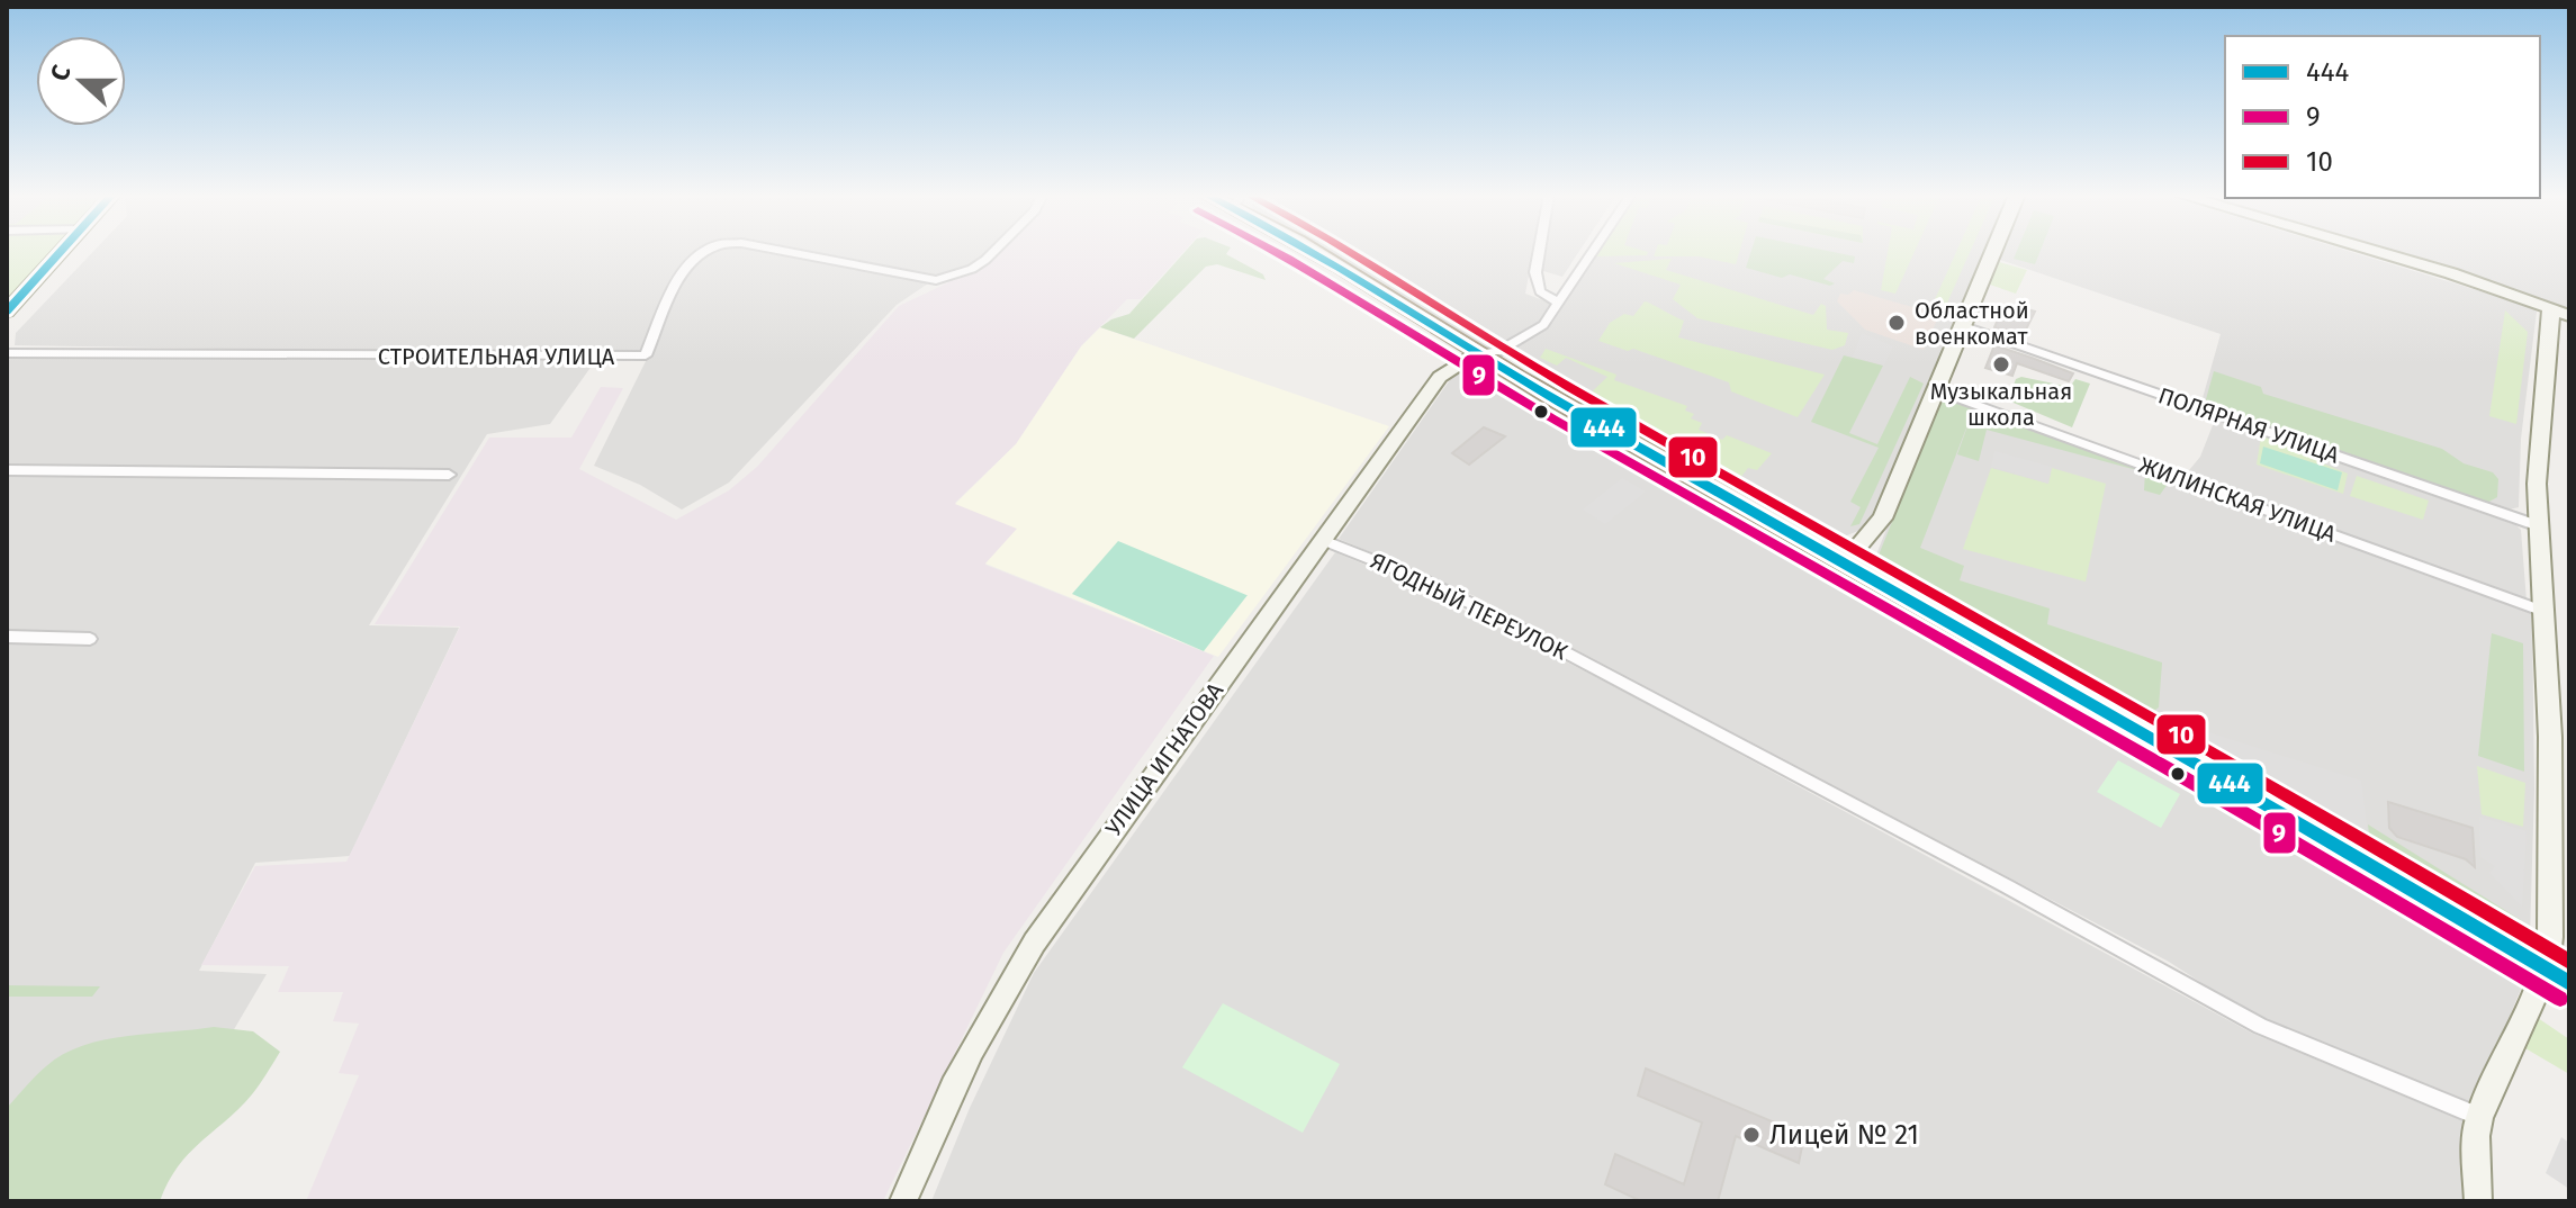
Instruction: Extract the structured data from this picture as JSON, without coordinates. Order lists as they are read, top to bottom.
{
  "streets": {
    "main road": ["УЛИЦА ИГНАТОВА"],
    "street": [
      "СТРОИТЕЛЬНАЯ УЛИЦА",
      "ПОЛЯРНАЯ УЛИЦА",
      "ЖИЛИНСКАЯ УЛИЦА",
      "ЯГОДНЫЙ ПЕРЕУЛОК"
    ]
  },
  "crossings": [
    ["ЯГОДНЫЙ ПЕРЕУЛОК", "УЛИЦА ИГНАТОВА"]
  ],
  "places": ["Областной военкомат", "Музыкальная школа", "Лицей № 21"],
  "lines": ["transit line 444", "transit line 9", "transit line 10"],
  "legend": ["444", "9", "10"],
  "north": "left"
}
